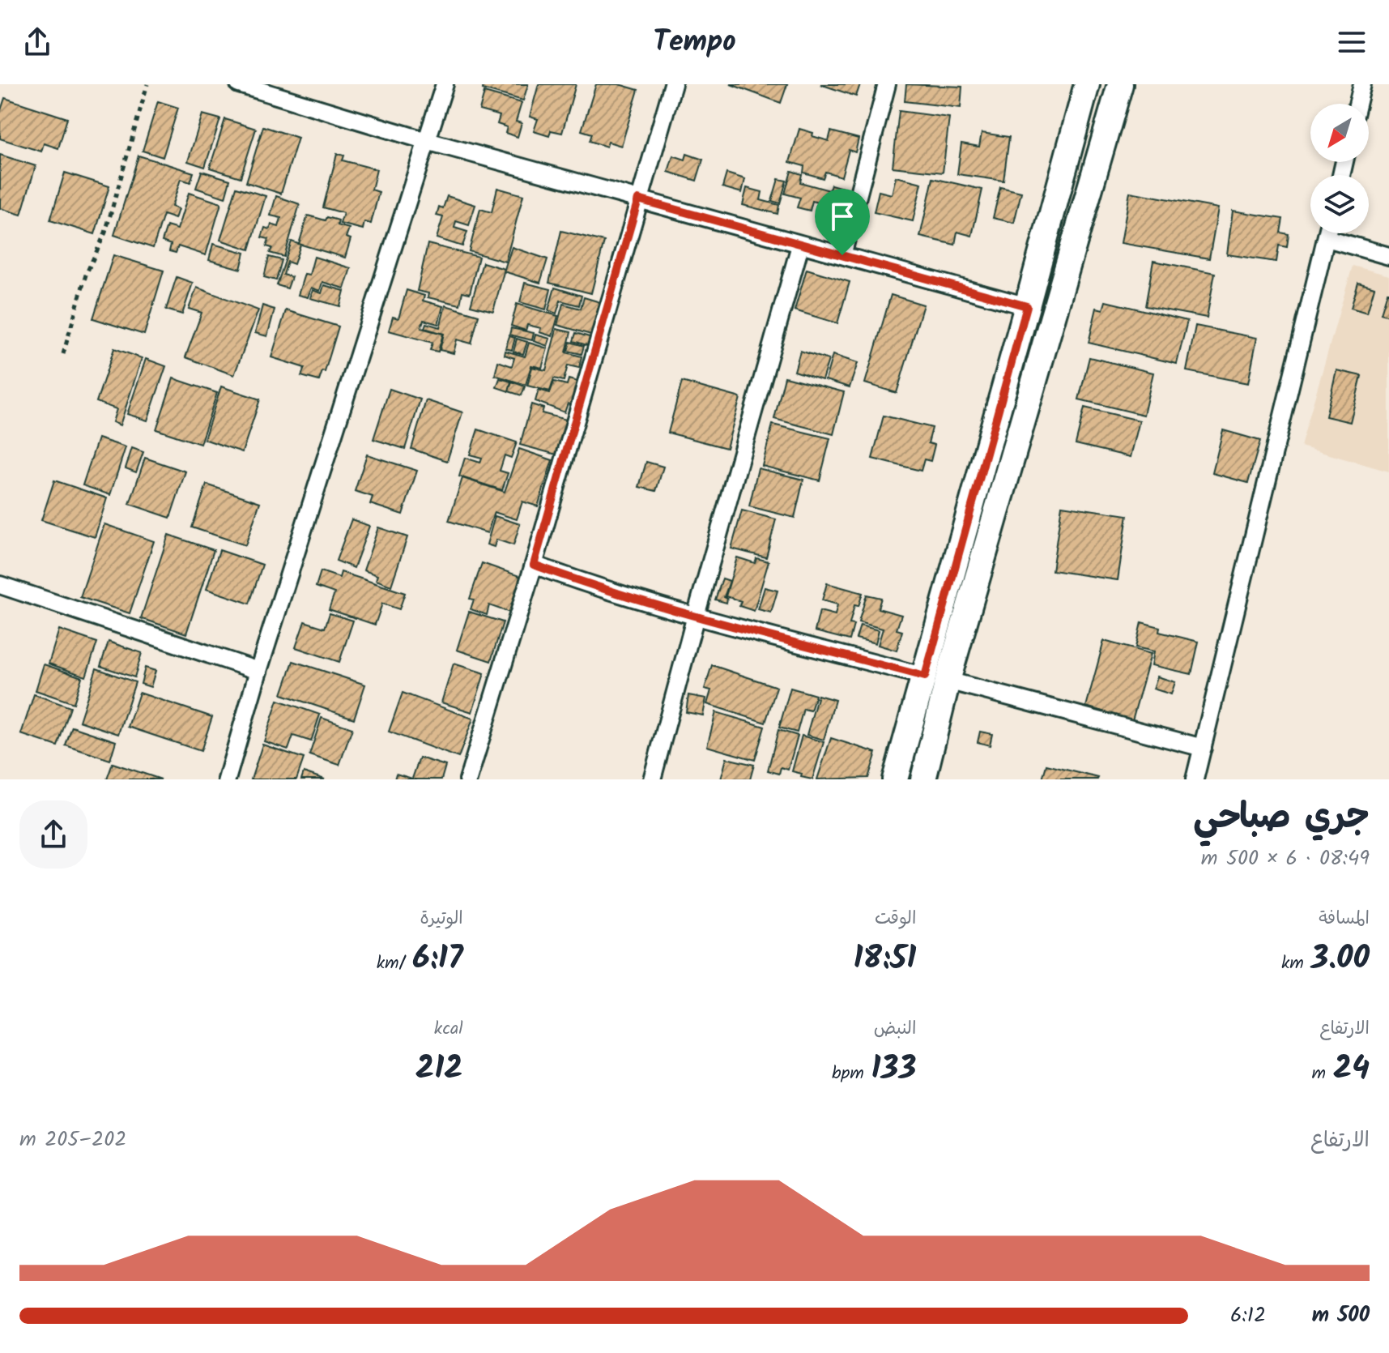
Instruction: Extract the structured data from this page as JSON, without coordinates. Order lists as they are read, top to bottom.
{
  "north": "bottom left",
  "page": {
    "header": "Tempo",
    "heading": ["جري صباحي", "08:49 · 6 × 500 m"],
    "stats": [
      ["المسافة", "3.00 km"],
      ["الوقت", "18:51"],
      ["الوتيرة", "6:17 /km"],
      ["الارتفاع", "24 m"],
      ["النبض", "133 bpm"],
      ["kcal", "212"]
    ],
    "chart": ["الارتفاع", "202–205 m"],
    "list": [
      {
        "name": "500 m",
        "note": "6:12"
      }
    ]
  }
}
